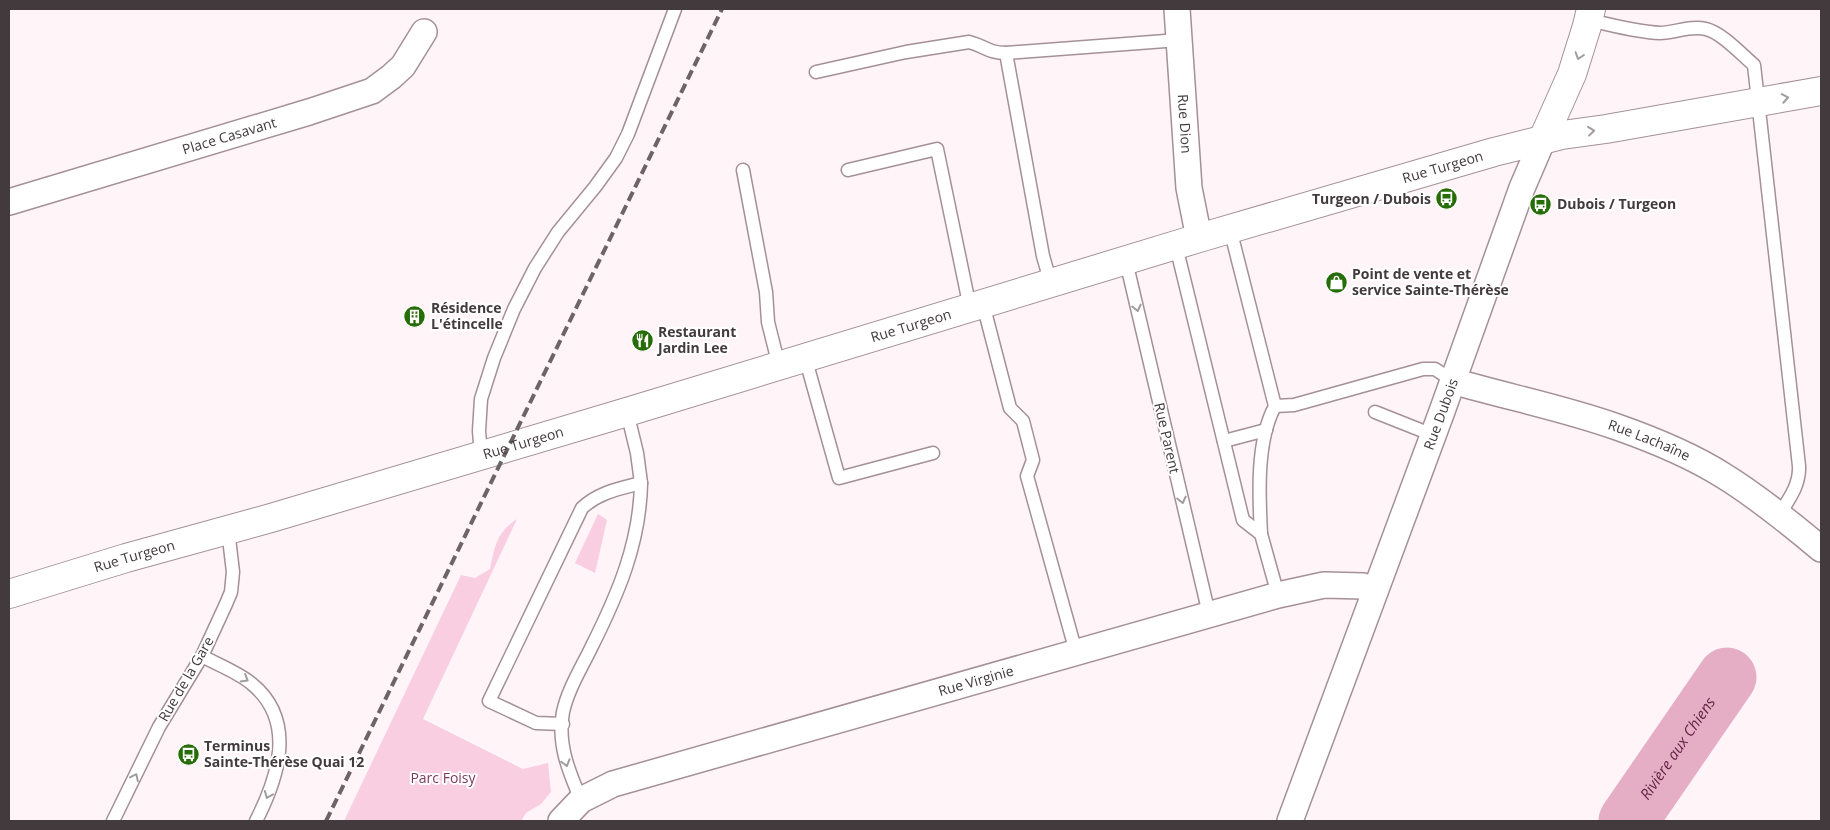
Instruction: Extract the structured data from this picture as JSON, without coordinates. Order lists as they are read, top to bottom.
{
  "streets": {
    "street": [
      "Rue Dion",
      "Place Casavant",
      "Rue Turgeon",
      "Rue Dubois",
      "Rue Lachaîne",
      "Rue Virginie"
    ],
    "lane": ["Rue Parent", "Rue de la Gare"]
  },
  "crossings": [
    ["Rue Dion", "Rue Turgeon"],
    ["Rue Turgeon", "Rue Dubois"],
    ["Rue Turgeon", "Rue Parent"],
    ["Rue Turgeon", "Rue de la Gare"],
    ["Rue Dubois", "Rue Lachaîne"],
    ["Rue Dubois", "Rue Virginie"],
    ["Rue Parent", "Rue Virginie"]
  ],
  "one_way": ["Rue de la Gare"],
  "water": ["Rivière aux Chiens"],
  "parks": ["Parc Foisy"],
  "places": {
    "bus stop": ["Turgeon / Dubois", "Dubois / Turgeon", "Terminus Sainte-Thérèse Quai 12"],
    "shop": ["Point de vente et service Sainte-Thérèse"],
    "building": ["Résidence L'étincelle"],
    "restaurant": ["Restaurant Jardin Lee"]
  }
}
